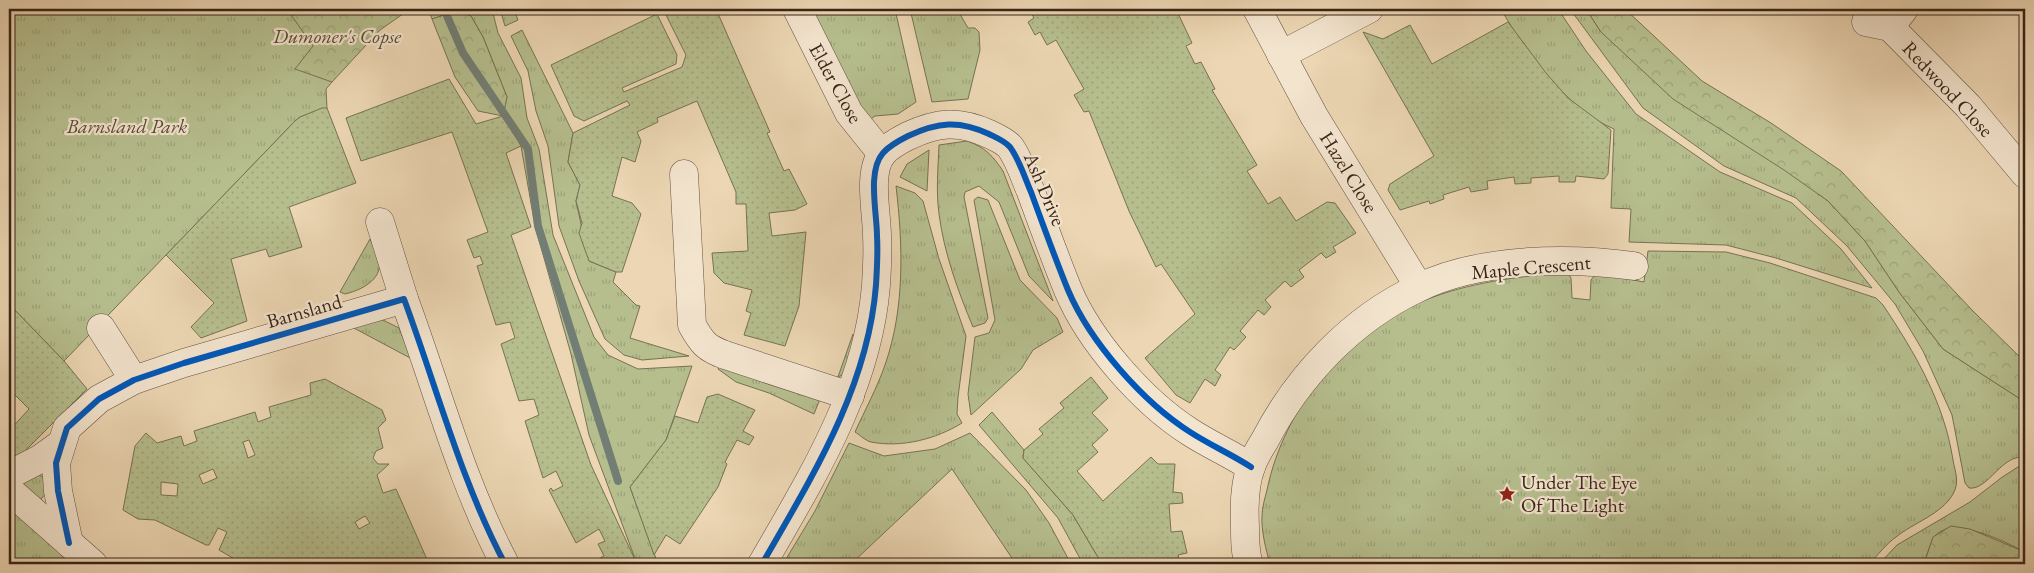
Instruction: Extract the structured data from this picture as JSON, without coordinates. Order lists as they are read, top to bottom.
{
  "streets": {
    "street": [
      "Elder Close",
      "Redwood Close",
      "Hazel Close",
      "Ash Drive",
      "Maple Crescent",
      "Barnsland"
    ]
  },
  "crossings": [
    ["Elder Close", "Ash Drive"],
    ["Hazel Close", "Maple Crescent"],
    ["Ash Drive", "Maple Crescent"]
  ],
  "parks": ["Dumoner's Copse", "Barnsland Park"],
  "places": {
    "place": ["Under The Eye Of The Light"]
  }
}
